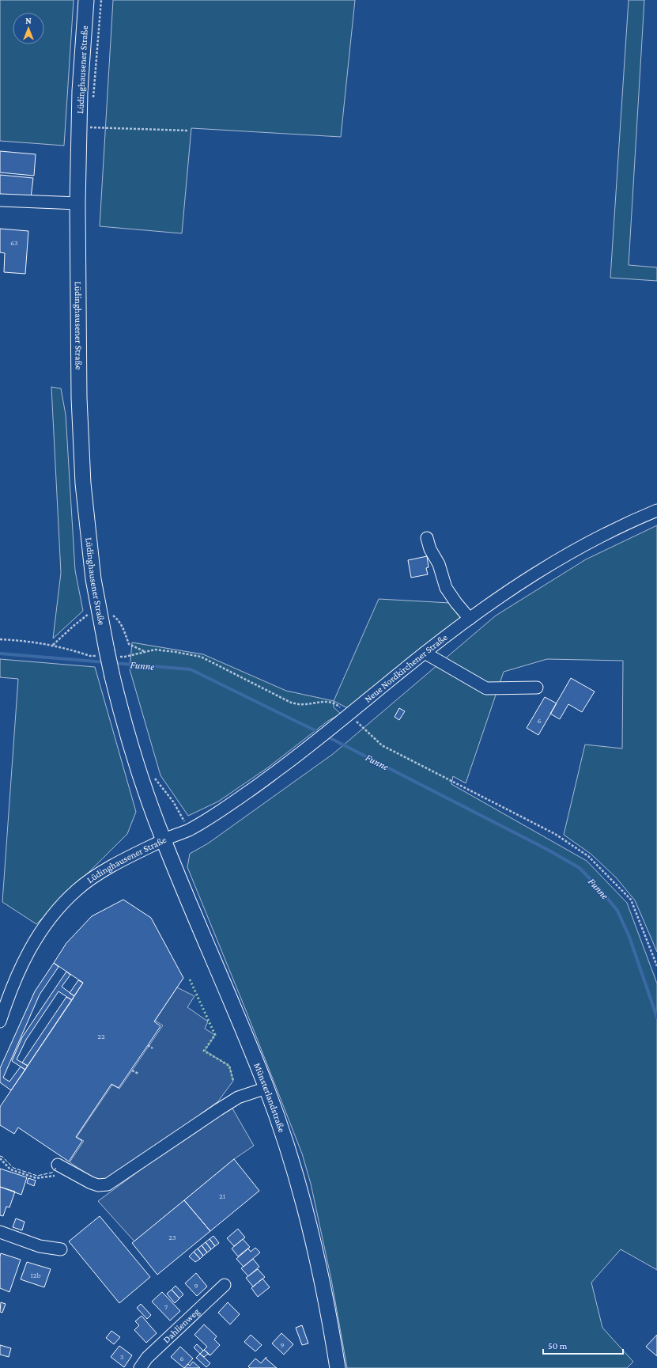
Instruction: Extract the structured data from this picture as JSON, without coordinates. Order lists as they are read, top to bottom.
{
  "streets": {
    "main road": ["Lüdinghausener Straße", "Münsterlandstraße"],
    "street": ["Neue Nordkirchener Straße", "Dahlienweg"]
  },
  "crossings": [
    ["Lüdinghausener Straße", "Neue Nordkirchener Straße"],
    ["Lüdinghausener Straße", "Münsterlandstraße"],
    ["Neue Nordkirchener Straße", "Münsterlandstraße"]
  ],
  "water": ["Funne"],
  "house_numbers": [
    "63",
    "6",
    "22",
    "21",
    "23",
    "12b",
    "9",
    "7",
    "9",
    "3",
    "6"
  ],
  "scale_bar": "50 m",
  "north": "top"
}
